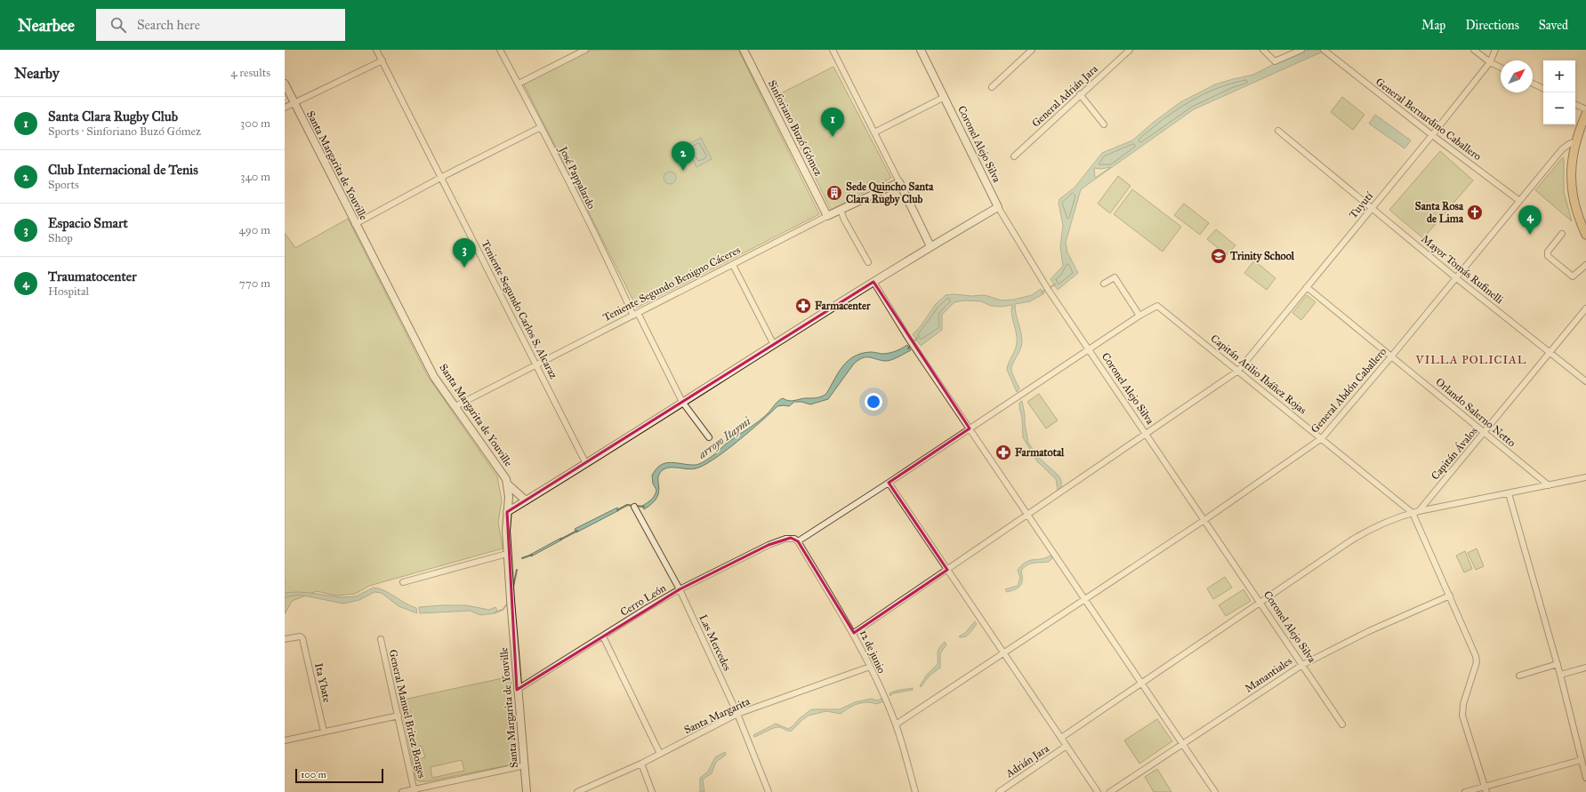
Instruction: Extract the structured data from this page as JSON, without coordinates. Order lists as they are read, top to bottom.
{
  "streets": {
    "main road": [
      "Sinforiano Buzó Gómez",
      "Coronel Alejo Silva",
      "Santa Margarita de Youville",
      "Teniente Segundo Benigno Cáceres"
    ],
    "street": [
      "General Adrián Jara",
      "General Bernardino Caballero",
      "José Pappalardo",
      "Tuyutí",
      "Mayor Tomás Rufinelli",
      "Teniente Segundo Carlos S. Alcaraz",
      "Capitán Atilio Ibáñez Rojas",
      "General Abdón Caballero",
      "Orlando Salerno Netto",
      "Capitán Ávalos",
      "Cerro León",
      "Las Mercedes",
      "12 de junio",
      "Manantiales",
      "Ita Ybate",
      "General Manuel Britez Borges",
      "Santa Margarita",
      "Adrián Jara"
    ]
  },
  "crossings": [
    ["General Bernardino Caballero", "Tuyutí"],
    ["General Bernardino Caballero", "General Abdón Caballero"],
    ["Sinforiano Buzó Gómez", "Teniente Segundo Benigno Cáceres"],
    ["Coronel Alejo Silva", "Tuyutí"],
    ["Coronel Alejo Silva", "General Abdón Caballero"],
    ["Coronel Alejo Silva", "Manantiales"],
    ["Santa Margarita de Youville", "Teniente Segundo Benigno Cáceres"],
    ["Santa Margarita de Youville", "Cerro León"],
    ["José Pappalardo", "Teniente Segundo Benigno Cáceres"],
    ["Tuyutí", "Mayor Tomás Rufinelli"],
    ["Tuyutí", "Capitán Atilio Ibáñez Rojas"],
    ["Tuyutí", "Orlando Salerno Netto"],
    ["Tuyutí", "12 de junio"],
    ["Mayor Tomás Rufinelli", "General Abdón Caballero"],
    ["Mayor Tomás Rufinelli", "Capitán Ávalos"],
    ["Teniente Segundo Benigno Cáceres", "Teniente Segundo Carlos S. Alcaraz"],
    ["Capitán Atilio Ibáñez Rojas", "General Abdón Caballero"],
    ["General Abdón Caballero", "Orlando Salerno Netto"],
    ["General Abdón Caballero", "12 de junio"],
    ["Orlando Salerno Netto", "Capitán Ávalos"],
    ["Cerro León", "Las Mercedes"],
    ["Cerro León", "12 de junio"],
    ["Las Mercedes", "Santa Margarita"],
    ["12 de junio", "Santa Margarita"]
  ],
  "districts": ["VILLA POLICIAL"],
  "water": ["arroyo Itaymi"],
  "places": {
    "building": ["Sede Quincho Santa Clara Rugby Club"],
    "church": ["Santa Rosa de Lima"],
    "school or university": ["Trinity School"],
    "pharmacy": ["Farmacenter", "Farmatotal"]
  },
  "scale_bar": "100 m",
  "north": "top right",
  "page": {
    "header": "Nearbee",
    "search": "Search here",
    "nav": ["Map", "Directions", "Saved"],
    "heading": ["Nearby", "4 results"],
    "map_buttons": ["+", "−"],
    "list": [
      {
        "mark": "1",
        "name": "Santa Clara Rugby Club",
        "note": "Sports · Sinforiano Buzó Gómez",
        "value": "300 m"
      },
      {
        "mark": "2",
        "name": "Club Internacional de Tenis",
        "note": "Sports",
        "value": "340 m"
      },
      {
        "mark": "3",
        "name": "Espacio Smart",
        "note": "Shop",
        "value": "490 m"
      },
      {
        "mark": "4",
        "name": "Traumatocenter",
        "note": "Hospital",
        "value": "770 m"
      }
    ],
    "pins": [
      "1",
      "2",
      "4",
      "3"
    ],
    "scale": "100 m"
  }
}
